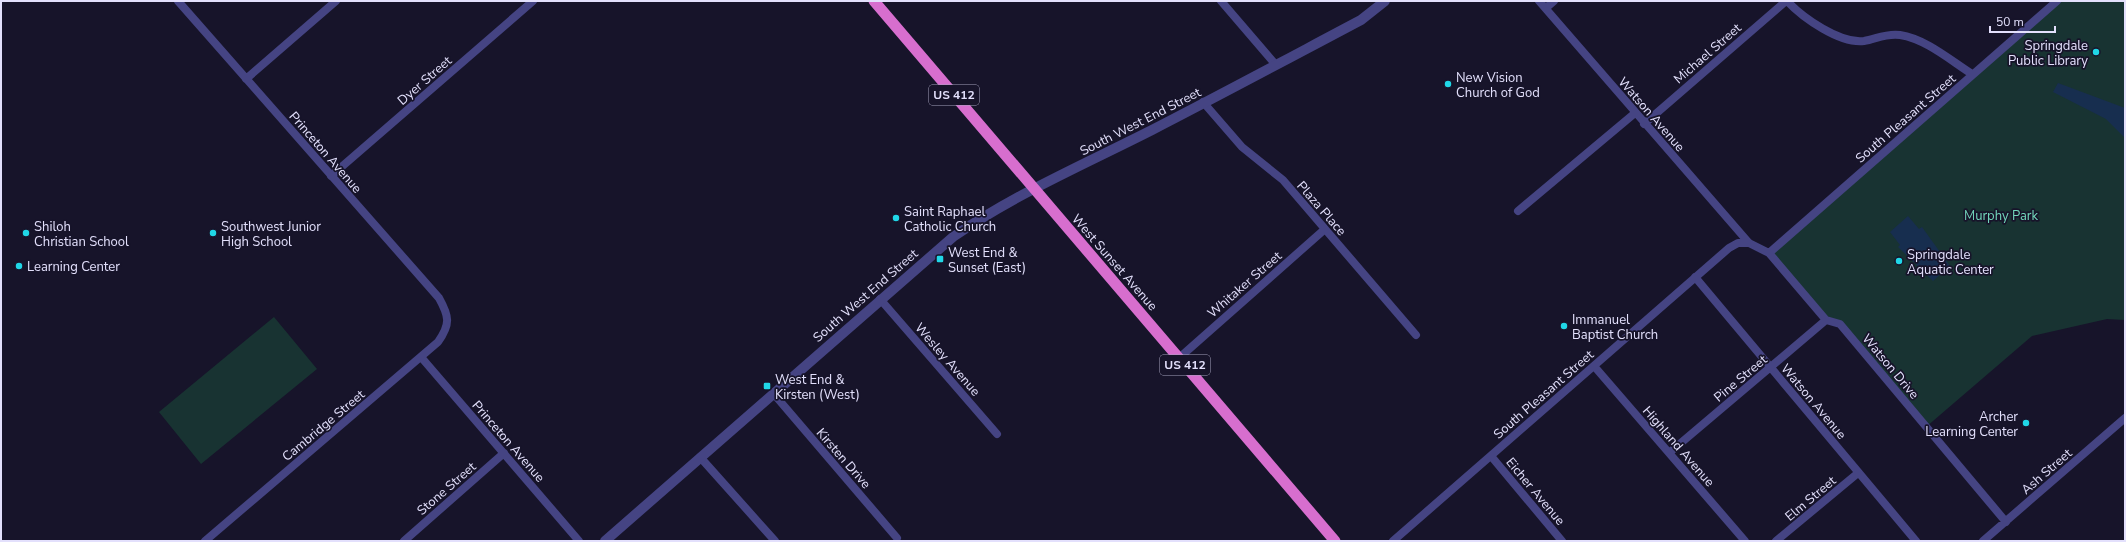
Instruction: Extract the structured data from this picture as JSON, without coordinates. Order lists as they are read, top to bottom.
{
  "streets": {
    "highway": ["US 412", "West Sunset Avenue"],
    "street": [
      "Michael Street",
      "Dyer Street",
      "Watson Avenue",
      "South Pleasant Street",
      "South West End Street",
      "Princeton Avenue",
      "Plaza Place",
      "Whitaker Street",
      "Wesley Avenue",
      "Watson Drive",
      "Pine Street",
      "Cambridge Street",
      "Highland Avenue",
      "Kirsten Drive",
      "Ash Street",
      "Stone Street",
      "Eicher Avenue",
      "Elm Street"
    ]
  },
  "crossings": [
    ["Michael Street", "Watson Avenue"],
    ["Dyer Street", "Princeton Avenue"],
    ["Watson Avenue", "South Pleasant Street"],
    ["Watson Avenue", "Watson Drive"],
    ["Watson Avenue", "Pine Street"],
    ["Watson Avenue", "Elm Street"],
    ["South Pleasant Street", "Watson Drive"],
    ["South Pleasant Street", "Highland Avenue"],
    ["South Pleasant Street", "Eicher Avenue"],
    ["South West End Street", "Plaza Place"],
    ["South West End Street", "West Sunset Avenue"],
    ["South West End Street", "Wesley Avenue"],
    ["South West End Street", "Kirsten Drive"],
    ["Princeton Avenue", "Cambridge Street"],
    ["Princeton Avenue", "Stone Street"],
    ["Plaza Place", "Whitaker Street"],
    ["West Sunset Avenue", "Whitaker Street"],
    ["Watson Drive", "Pine Street"],
    ["Watson Drive", "Ash Street"],
    ["Pine Street", "Highland Avenue"]
  ],
  "parks": ["Murphy Park"],
  "places": {
    "other": [
      "Springdale Public Library",
      "New Vision Church of God",
      "Saint Raphael Catholic Church",
      "Shiloh Christian School",
      "Southwest Junior High School",
      "Springdale Aquatic Center",
      "Learning Center",
      "Immanuel Baptist Church",
      "Archer Learning Center"
    ],
    "transit": ["West End & Sunset (East)", "West End & Kirsten (West)"]
  },
  "scale_bar": "50 m"
}
